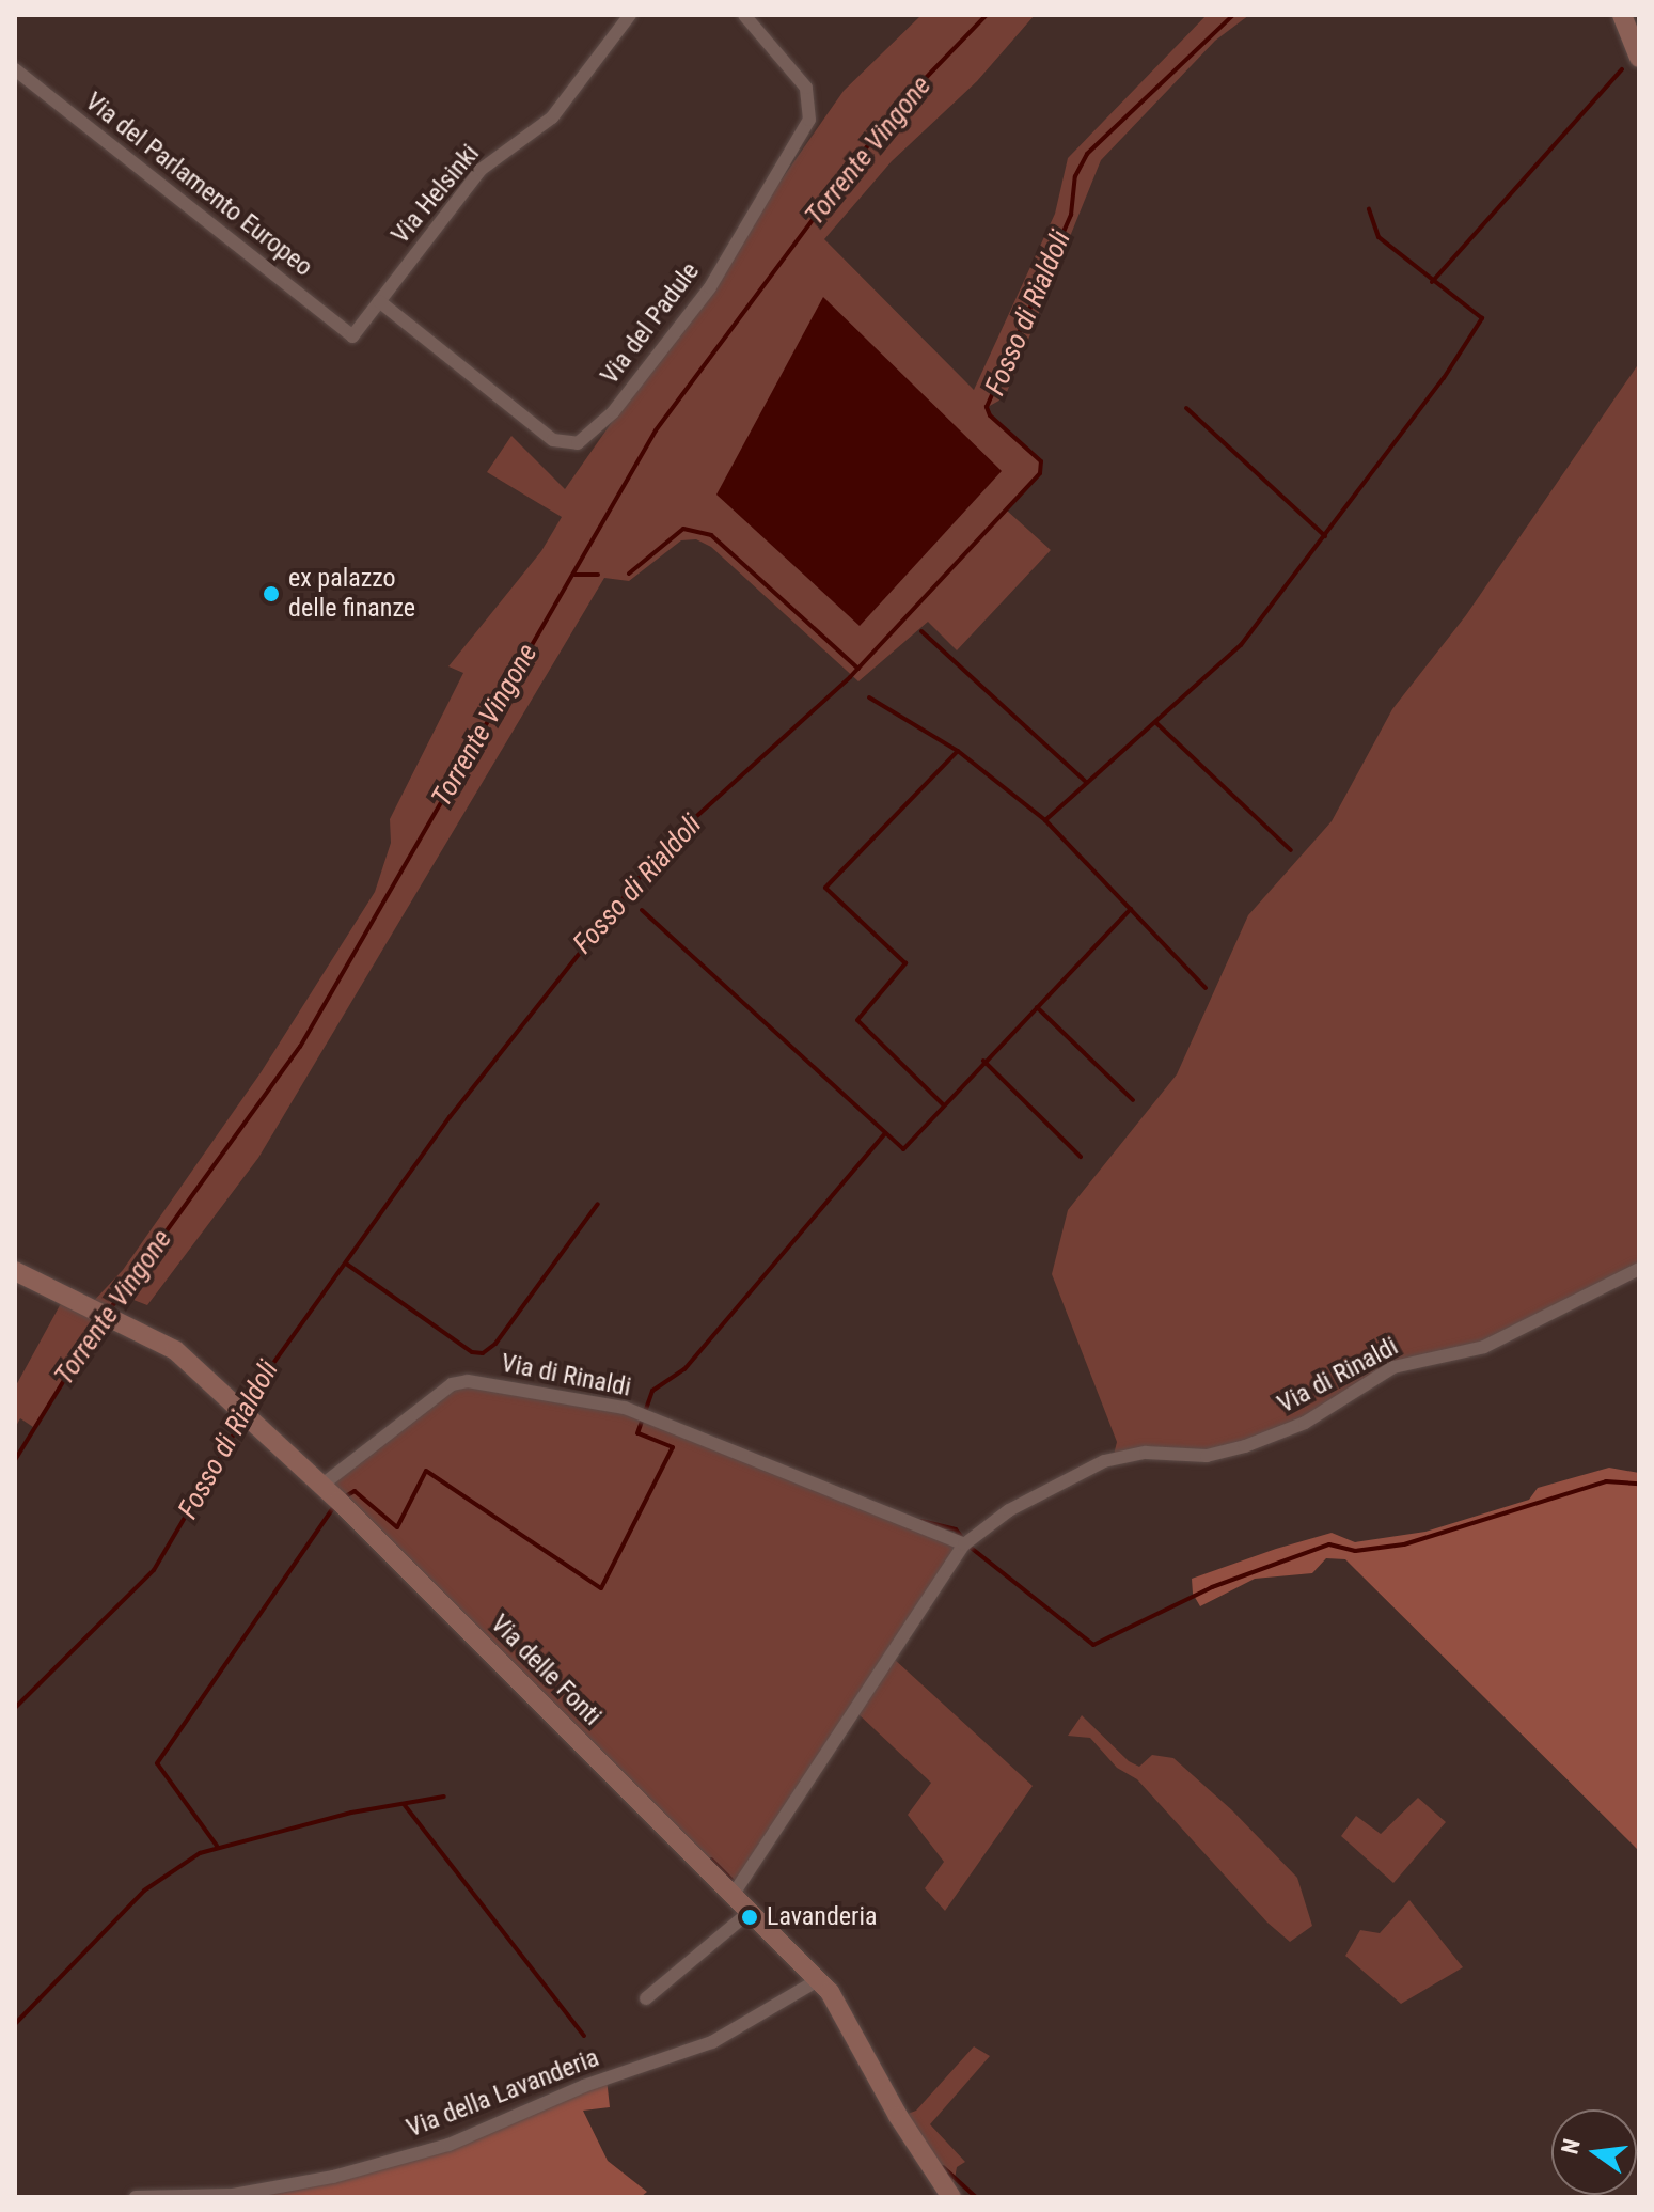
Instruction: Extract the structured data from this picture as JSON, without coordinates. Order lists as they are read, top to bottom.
{
  "streets": {
    "street": [
      "Via del Parlamento Europeo",
      "Via Helsinki",
      "Via del Padule",
      "Via di Rinaldi",
      "Via delle Fonti",
      "Via della Lavanderia"
    ]
  },
  "crossings": [
    ["Via del Parlamento Europeo", "Via Helsinki"],
    ["Via Helsinki", "Via del Padule"],
    ["Via di Rinaldi", "Via delle Fonti"],
    ["Via delle Fonti", "Via della Lavanderia"]
  ],
  "water": ["Torrente Vingone", "Fosso di Rialdoli"],
  "places": ["ex palazzo delle finanze", "Lavanderia"],
  "north": "left"
}
